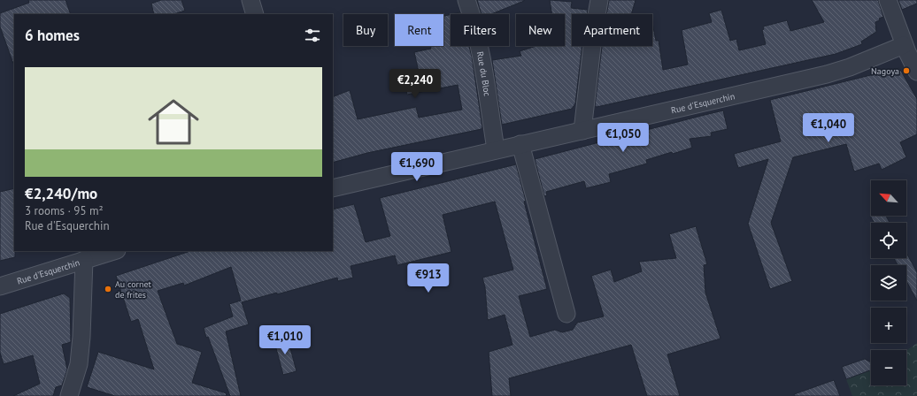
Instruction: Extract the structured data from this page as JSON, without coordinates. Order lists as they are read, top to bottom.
{
  "streets": {
    "street": ["Rue du Bloc", "Rue d'Esquerchin"]
  },
  "crossings": [
    ["Rue du Bloc", "Rue d'Esquerchin"]
  ],
  "places": ["Nagoya", "Au cornet de frites"],
  "north": "top left",
  "page": {
    "chip": [
      "Buy",
      "Rent",
      "Filters",
      "New",
      "Apartment"
    ],
    "heading": "6 homes",
    "list": [
      {
        "name": "€2,240/mo",
        "note": "3 rooms · 95 m² · Rue d'Esquerchin"
      }
    ],
    "price": [
      "€2,240",
      "€1,040",
      "€1,050",
      "€1,690",
      "€913",
      "€1,010"
    ],
    "map_buttons": ["+", "−"]
  }
}
